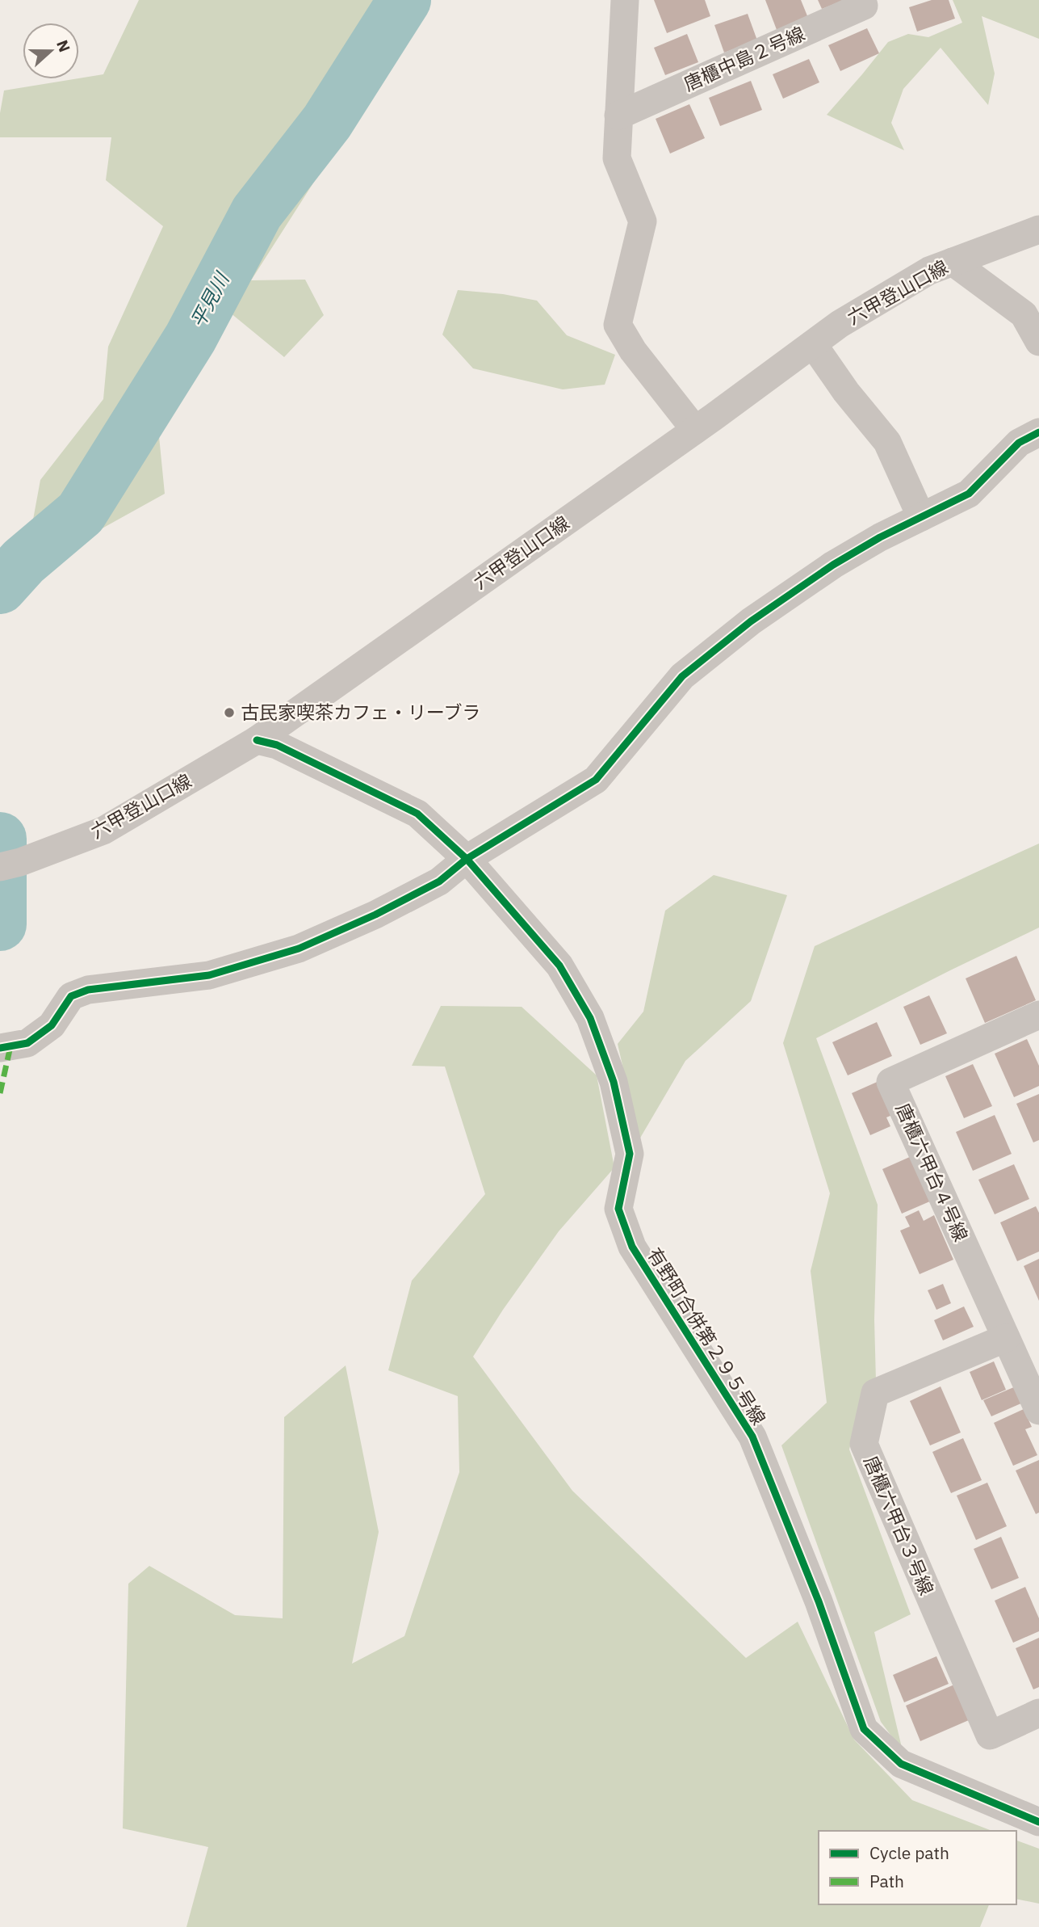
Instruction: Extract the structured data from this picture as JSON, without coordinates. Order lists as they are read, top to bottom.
{
  "streets": {
    "street": [
      "唐櫃中島２号線",
      "六甲登山口線",
      "唐櫃六甲台４号線",
      "有野町合併第２９５号線",
      "唐櫃六甲台３号線"
    ]
  },
  "crossings": [
    ["六甲登山口線", "有野町合併第２９５号線"],
    ["唐櫃六甲台４号線", "唐櫃六甲台３号線"]
  ],
  "water": ["平見川"],
  "places": ["古民家喫茶カフェ・リーブラ"],
  "legend": ["Cycle path", "Path"],
  "north": "right"
}
